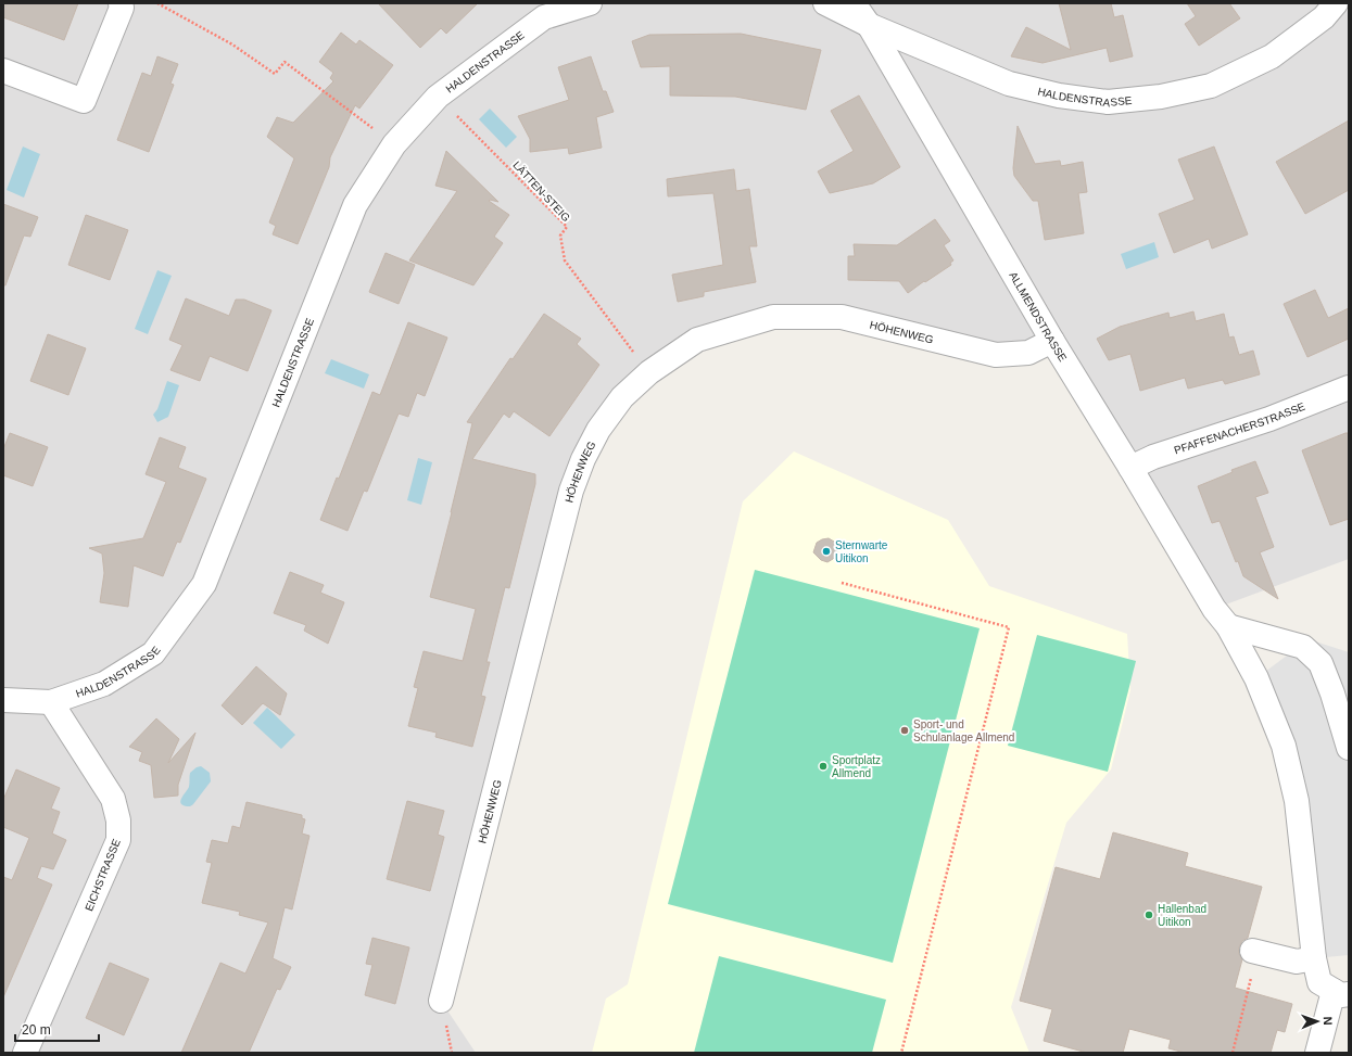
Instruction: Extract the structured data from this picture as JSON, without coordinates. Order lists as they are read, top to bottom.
{
  "streets": {
    "street": [
      "HALDENSTRASSE",
      "ALLMENDSTRASSE",
      "HÖHENWEG",
      "PFAFFENACHERSTRASSE",
      "EICHSTRASSE"
    ],
    "path": ["LÄTTEN-STEIG"]
  },
  "crossings": [
    ["HALDENSTRASSE", "LÄTTEN-STEIG"],
    ["HALDENSTRASSE", "ALLMENDSTRASSE"],
    ["HALDENSTRASSE", "EICHSTRASSE"],
    ["LÄTTEN-STEIG", "HÖHENWEG"],
    ["ALLMENDSTRASSE", "HÖHENWEG"],
    ["ALLMENDSTRASSE", "PFAFFENACHERSTRASSE"]
  ],
  "places": [
    "Sternwarte Uitikon",
    "Sport- und Schulanlage Allmend",
    "Sportplatz Allmend",
    "Hallenbad Uitikon"
  ],
  "scale_bar": "20 m",
  "north": "right"
}
